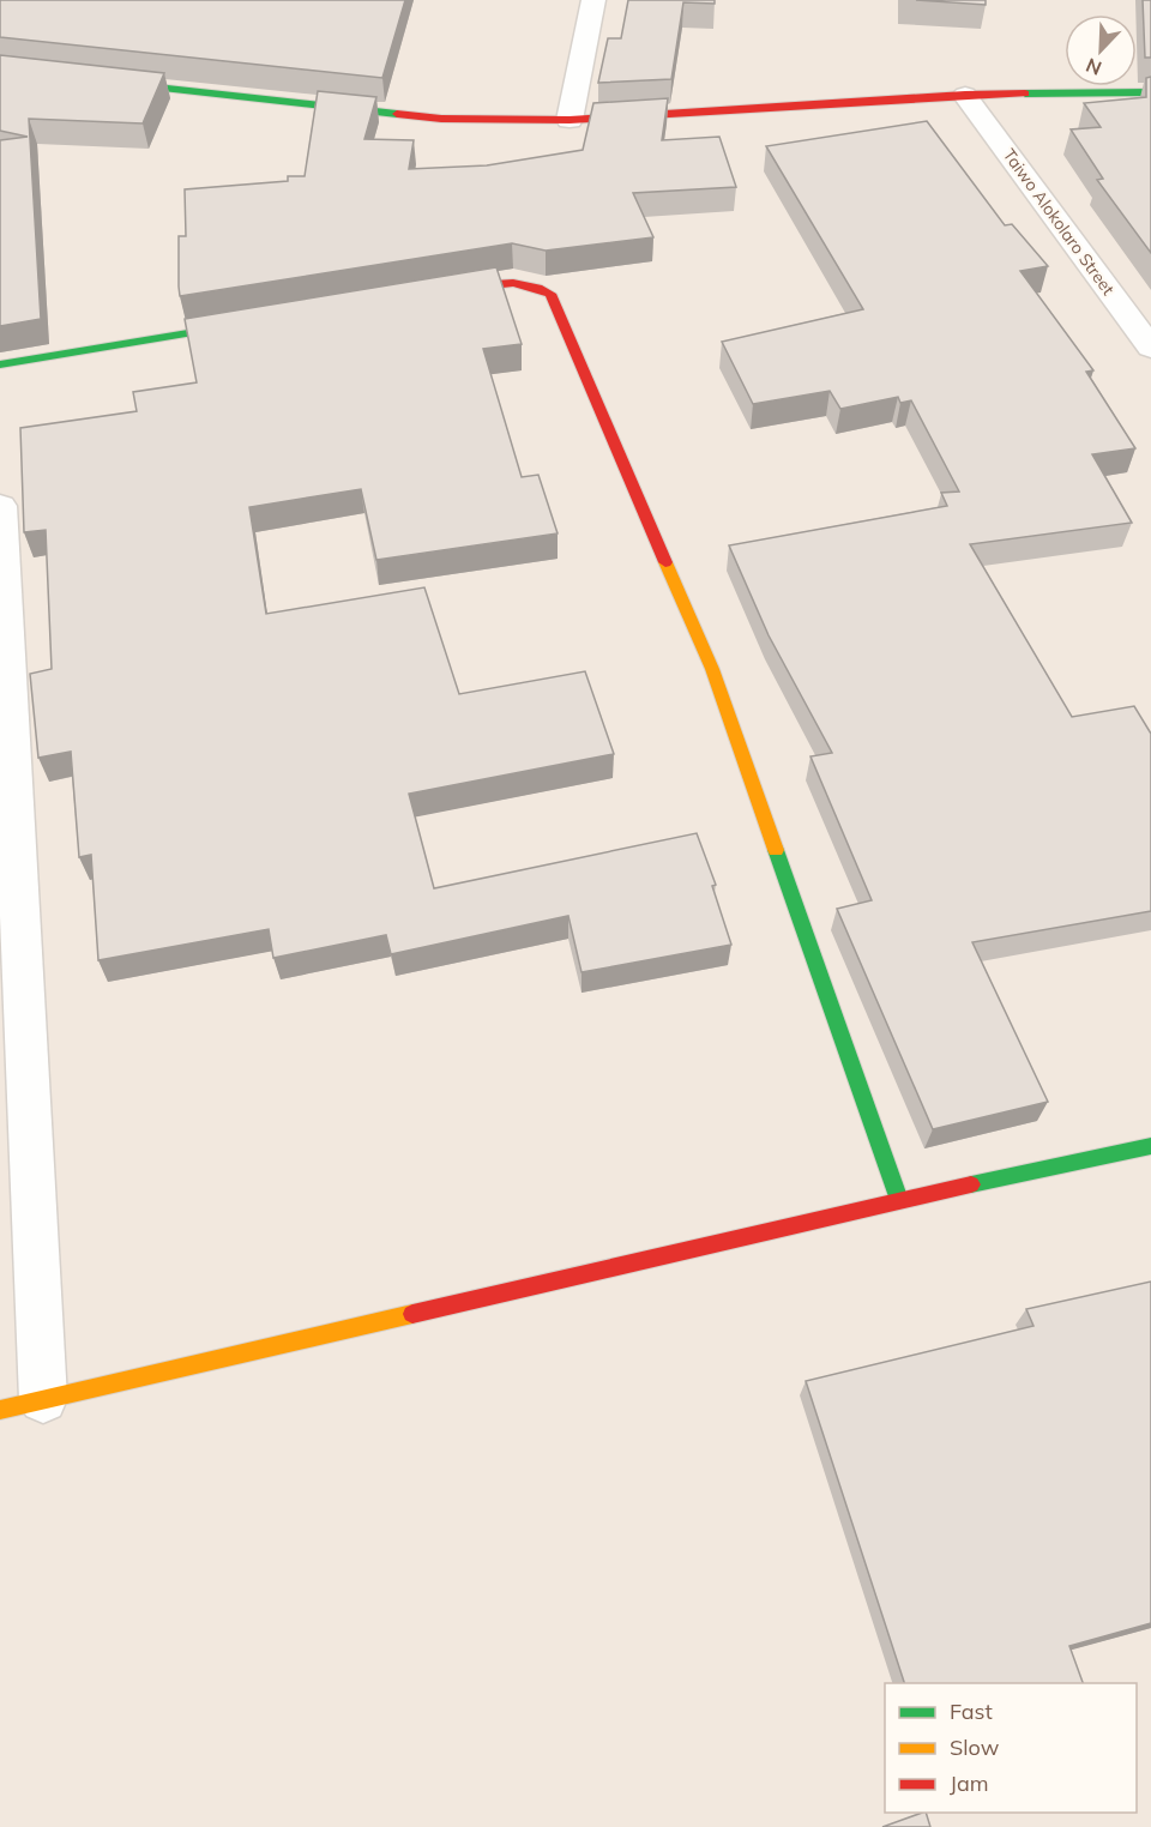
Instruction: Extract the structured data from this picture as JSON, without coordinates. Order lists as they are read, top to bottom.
{
  "streets": {
    "street": ["Taiwo Alokolaro Street"]
  },
  "legend": ["Fast", "Slow", "Jam"],
  "north": "bottom left"
}
